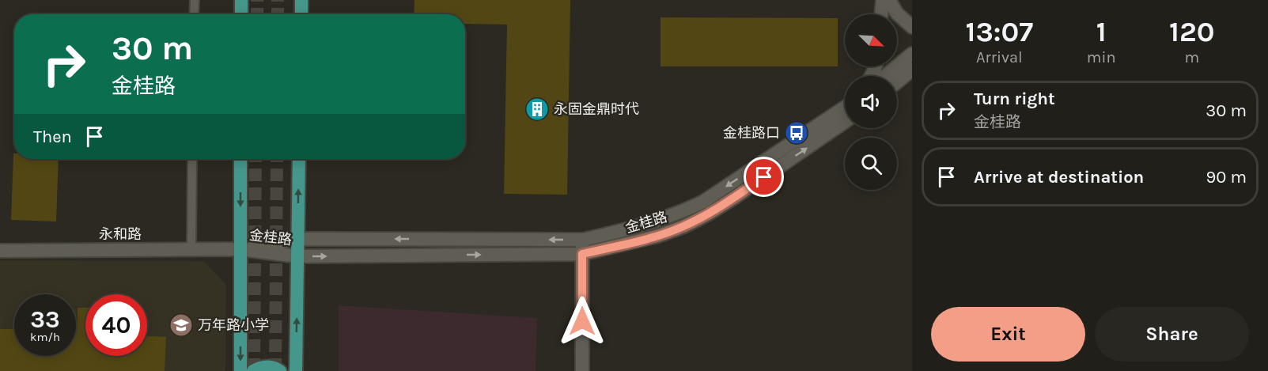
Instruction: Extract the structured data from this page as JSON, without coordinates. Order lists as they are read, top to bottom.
{
  "streets": {
    "street": ["金桂路", "永和路"]
  },
  "crossings": [
    ["金桂路", "永和路"]
  ],
  "places": {
    "building": ["永固金鼎时代"],
    "bus stop": ["金桂路口"],
    "school or university": ["万年路小学"]
  },
  "north": "bottom right",
  "page": {
    "eta": [
      "13:07",
      "Arrival",
      "1",
      "min",
      "120",
      "m"
    ],
    "turn": ["30 m", "金桂路"],
    "list": [
      {
        "name": "Turn right",
        "note": "金桂路",
        "value": "30 m"
      },
      {
        "name": "Arrive at destination",
        "value": "90 m"
      }
    ],
    "then": "Then",
    "speed": "33 km/h",
    "limit": "40",
    "buttons": ["Exit", "Share"]
  }
}
